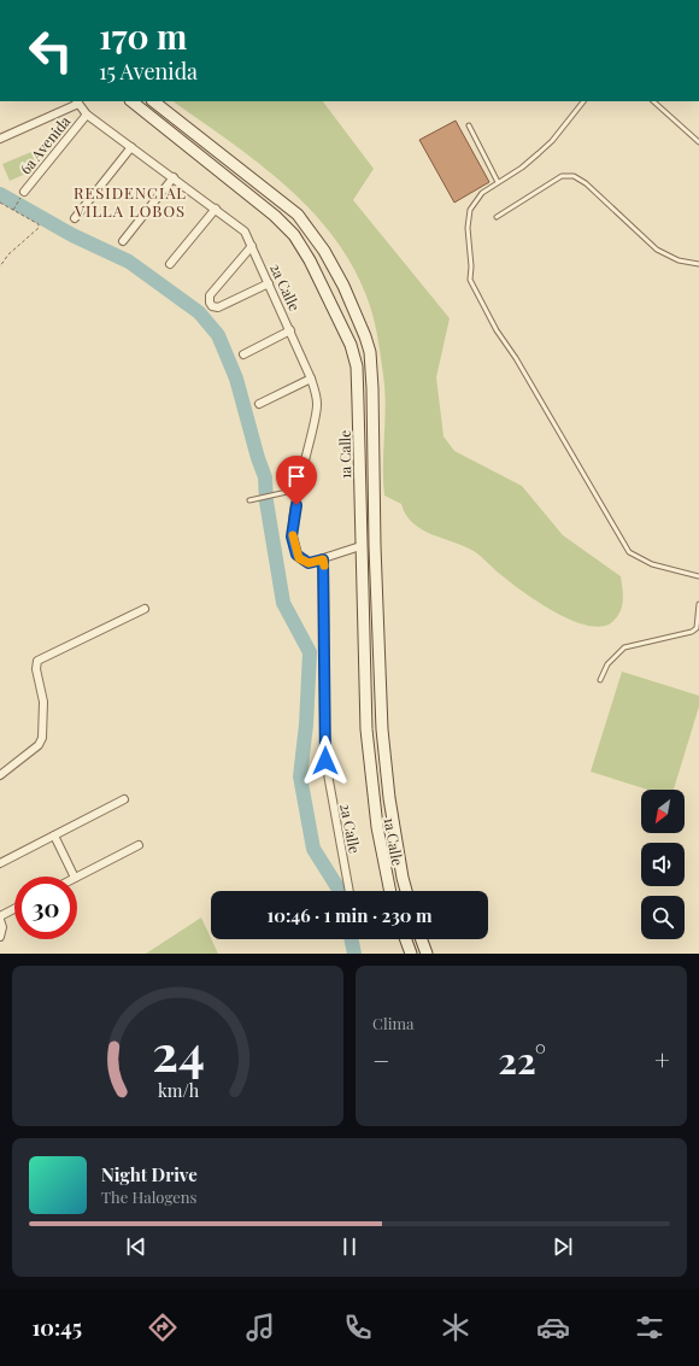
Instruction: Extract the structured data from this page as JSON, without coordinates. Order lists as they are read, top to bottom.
{
  "streets": {
    "main road": ["1a Calle"],
    "street": ["6a Avenida", "2a Calle"]
  },
  "crossings": [
    ["6a Avenida", "2a Calle"]
  ],
  "districts": ["RESIDENCIAL VILLA LOBOS"],
  "north": "bottom left",
  "page": {
    "turn": ["170 m", "15 Avenida"],
    "limit": "30",
    "trip": "10:46 · 1 min · 230 m",
    "tile": "Clima",
    "heat": ["−", "22°", "+"],
    "song": ["Night Drive", "The Halogens"],
    "tabs": "10:45",
    "gauge": ["24", "km/h"]
  }
}
